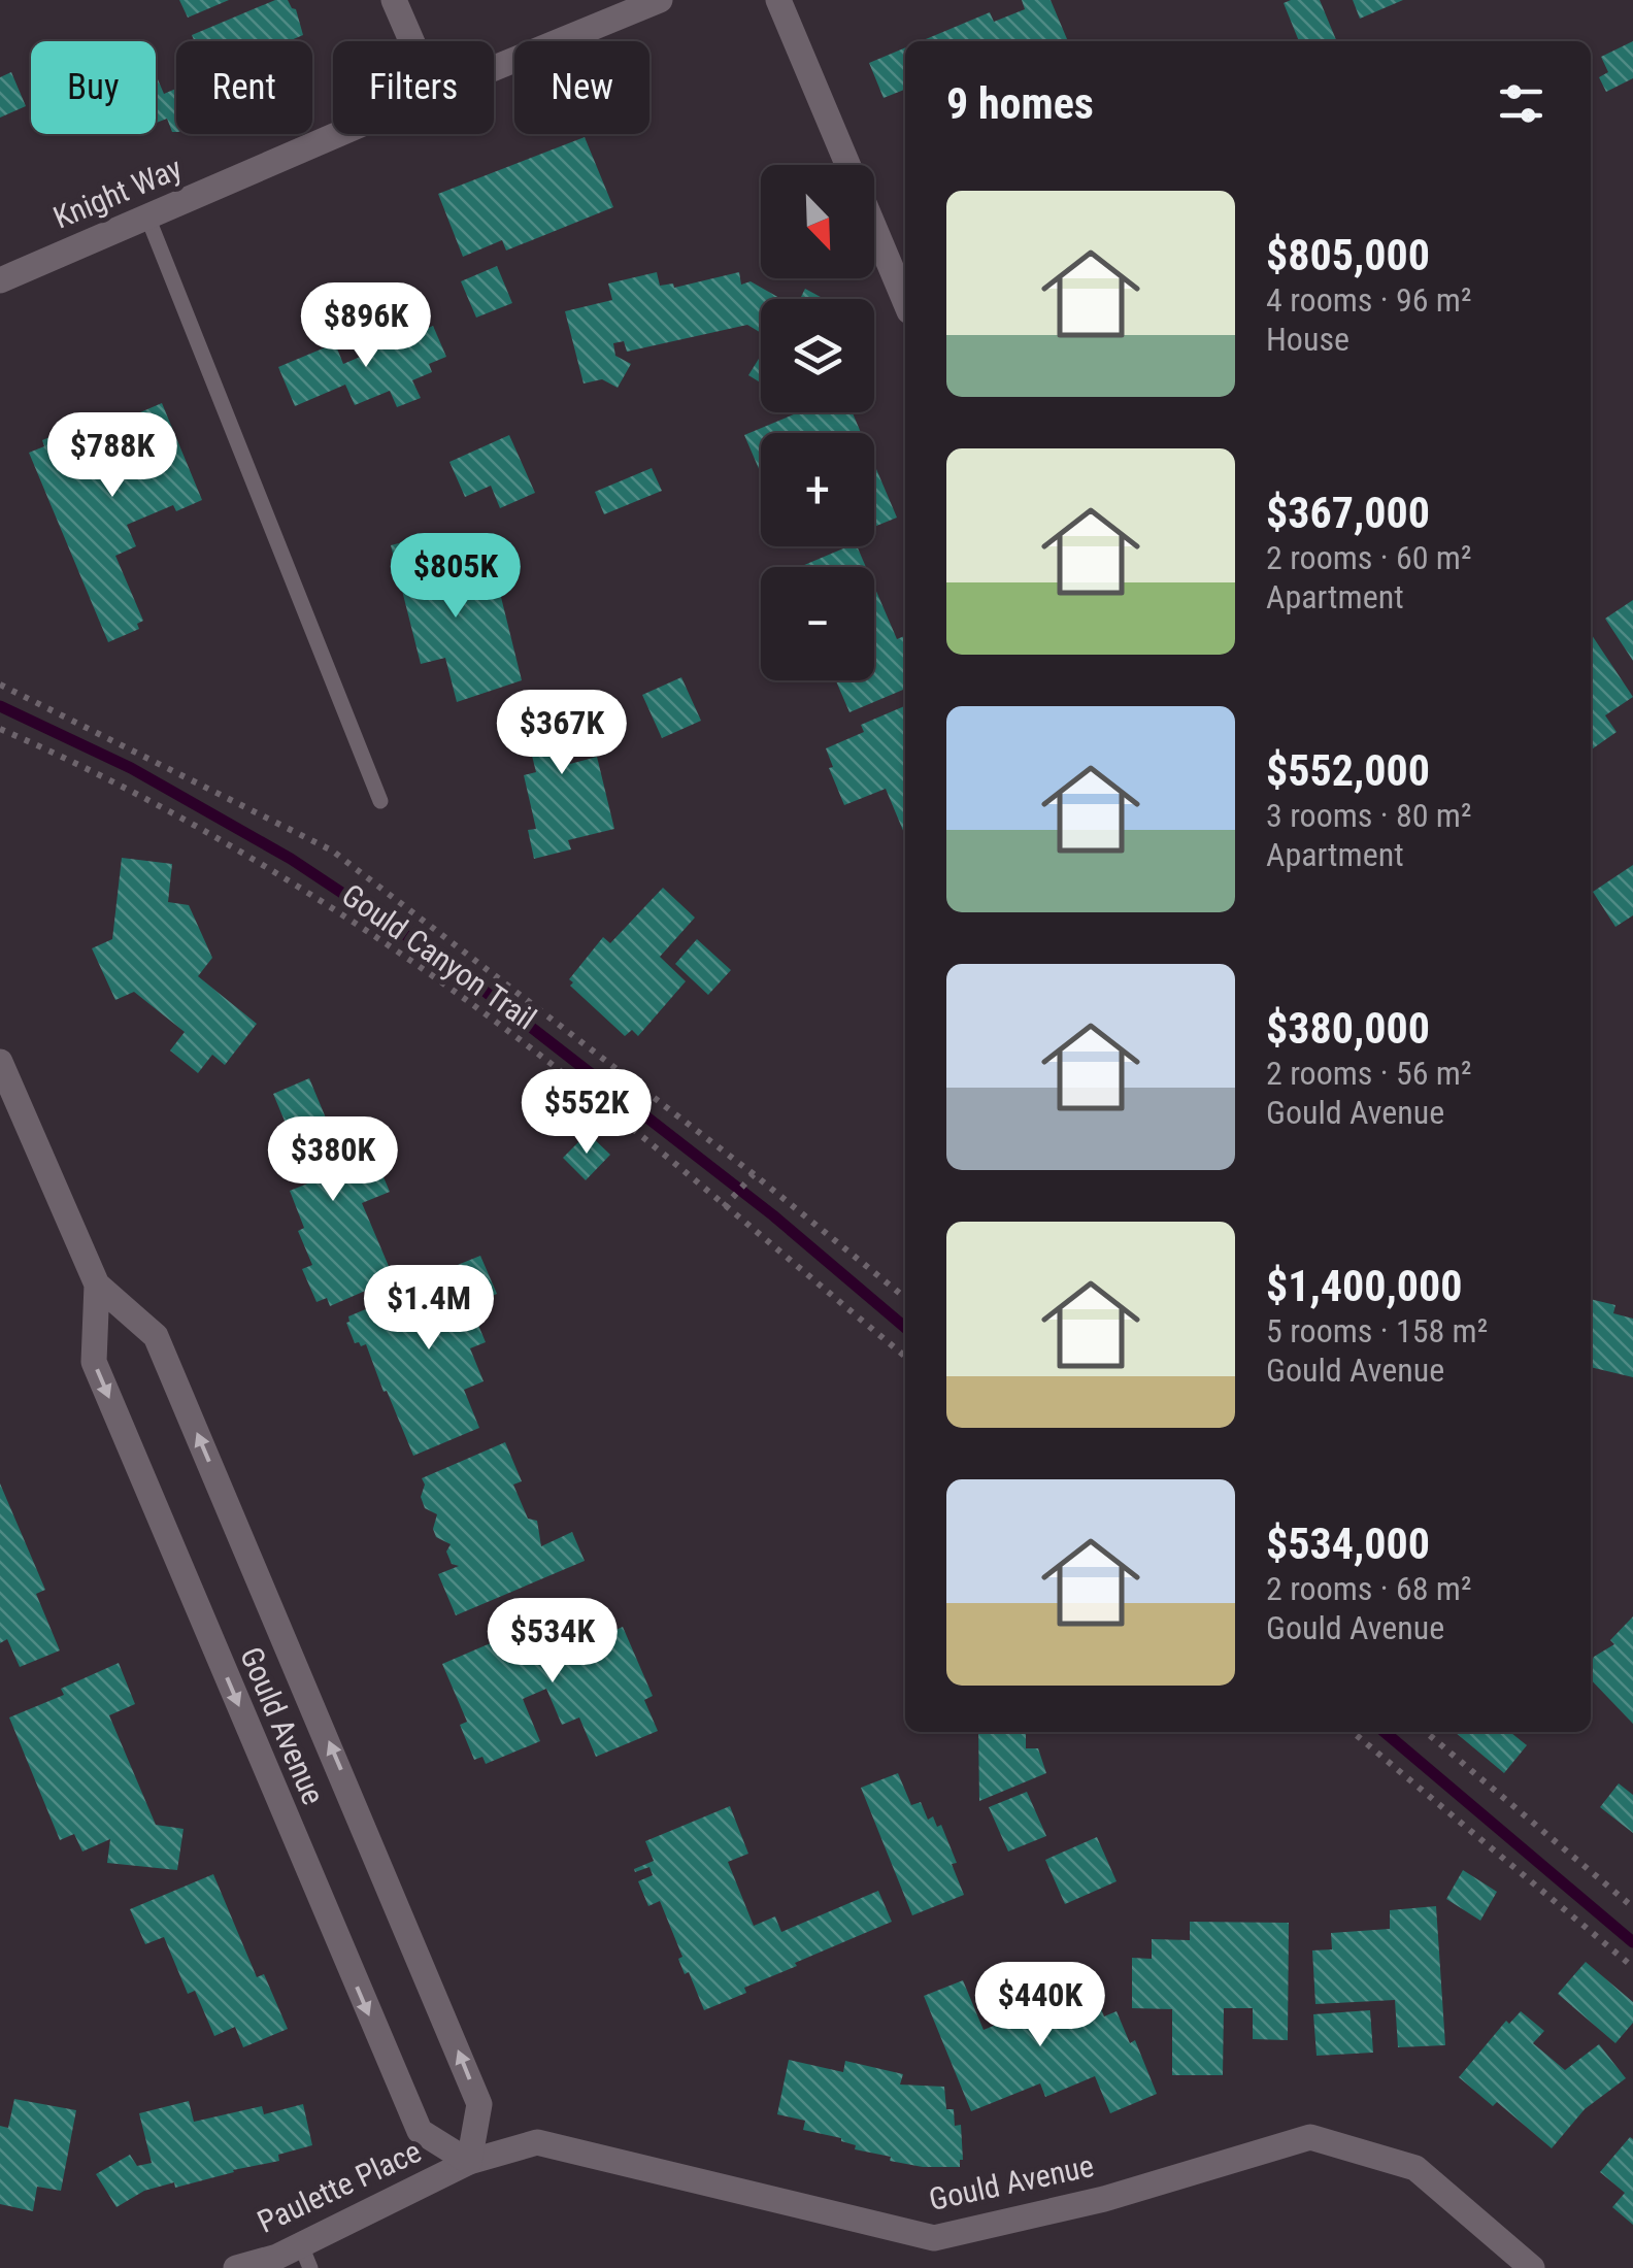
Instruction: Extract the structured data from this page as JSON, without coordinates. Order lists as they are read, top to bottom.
{
  "streets": {
    "street": ["Knight Way", "Gould Avenue", "Paulette Place"],
    "path": ["Gould Canyon Trail"]
  },
  "crossings": [
    ["Gould Avenue", "Paulette Place"]
  ],
  "north": "bottom right",
  "page": {
    "chip": [
      "Buy",
      "Rent",
      "Filters",
      "New"
    ],
    "heading": "9 homes",
    "map_buttons": ["+", "−"],
    "list": [
      {
        "name": "$805,000",
        "note": "4 rooms · 96 m² · House"
      },
      {
        "name": "$367,000",
        "note": "2 rooms · 60 m² · Apartment"
      },
      {
        "name": "$552,000",
        "note": "3 rooms · 80 m² · Apartment"
      },
      {
        "name": "$380,000",
        "note": "2 rooms · 56 m² · Gould Avenue"
      },
      {
        "name": "$1,400,000",
        "note": "5 rooms · 158 m² · Gould Avenue"
      },
      {
        "name": "$534,000",
        "note": "2 rooms · 68 m² · Gould Avenue"
      }
    ],
    "price": [
      "$896K",
      "$788K",
      "$805K",
      "$367K",
      "$552K",
      "$380K",
      "$1.4M",
      "$534K",
      "$440K"
    ]
  }
}
